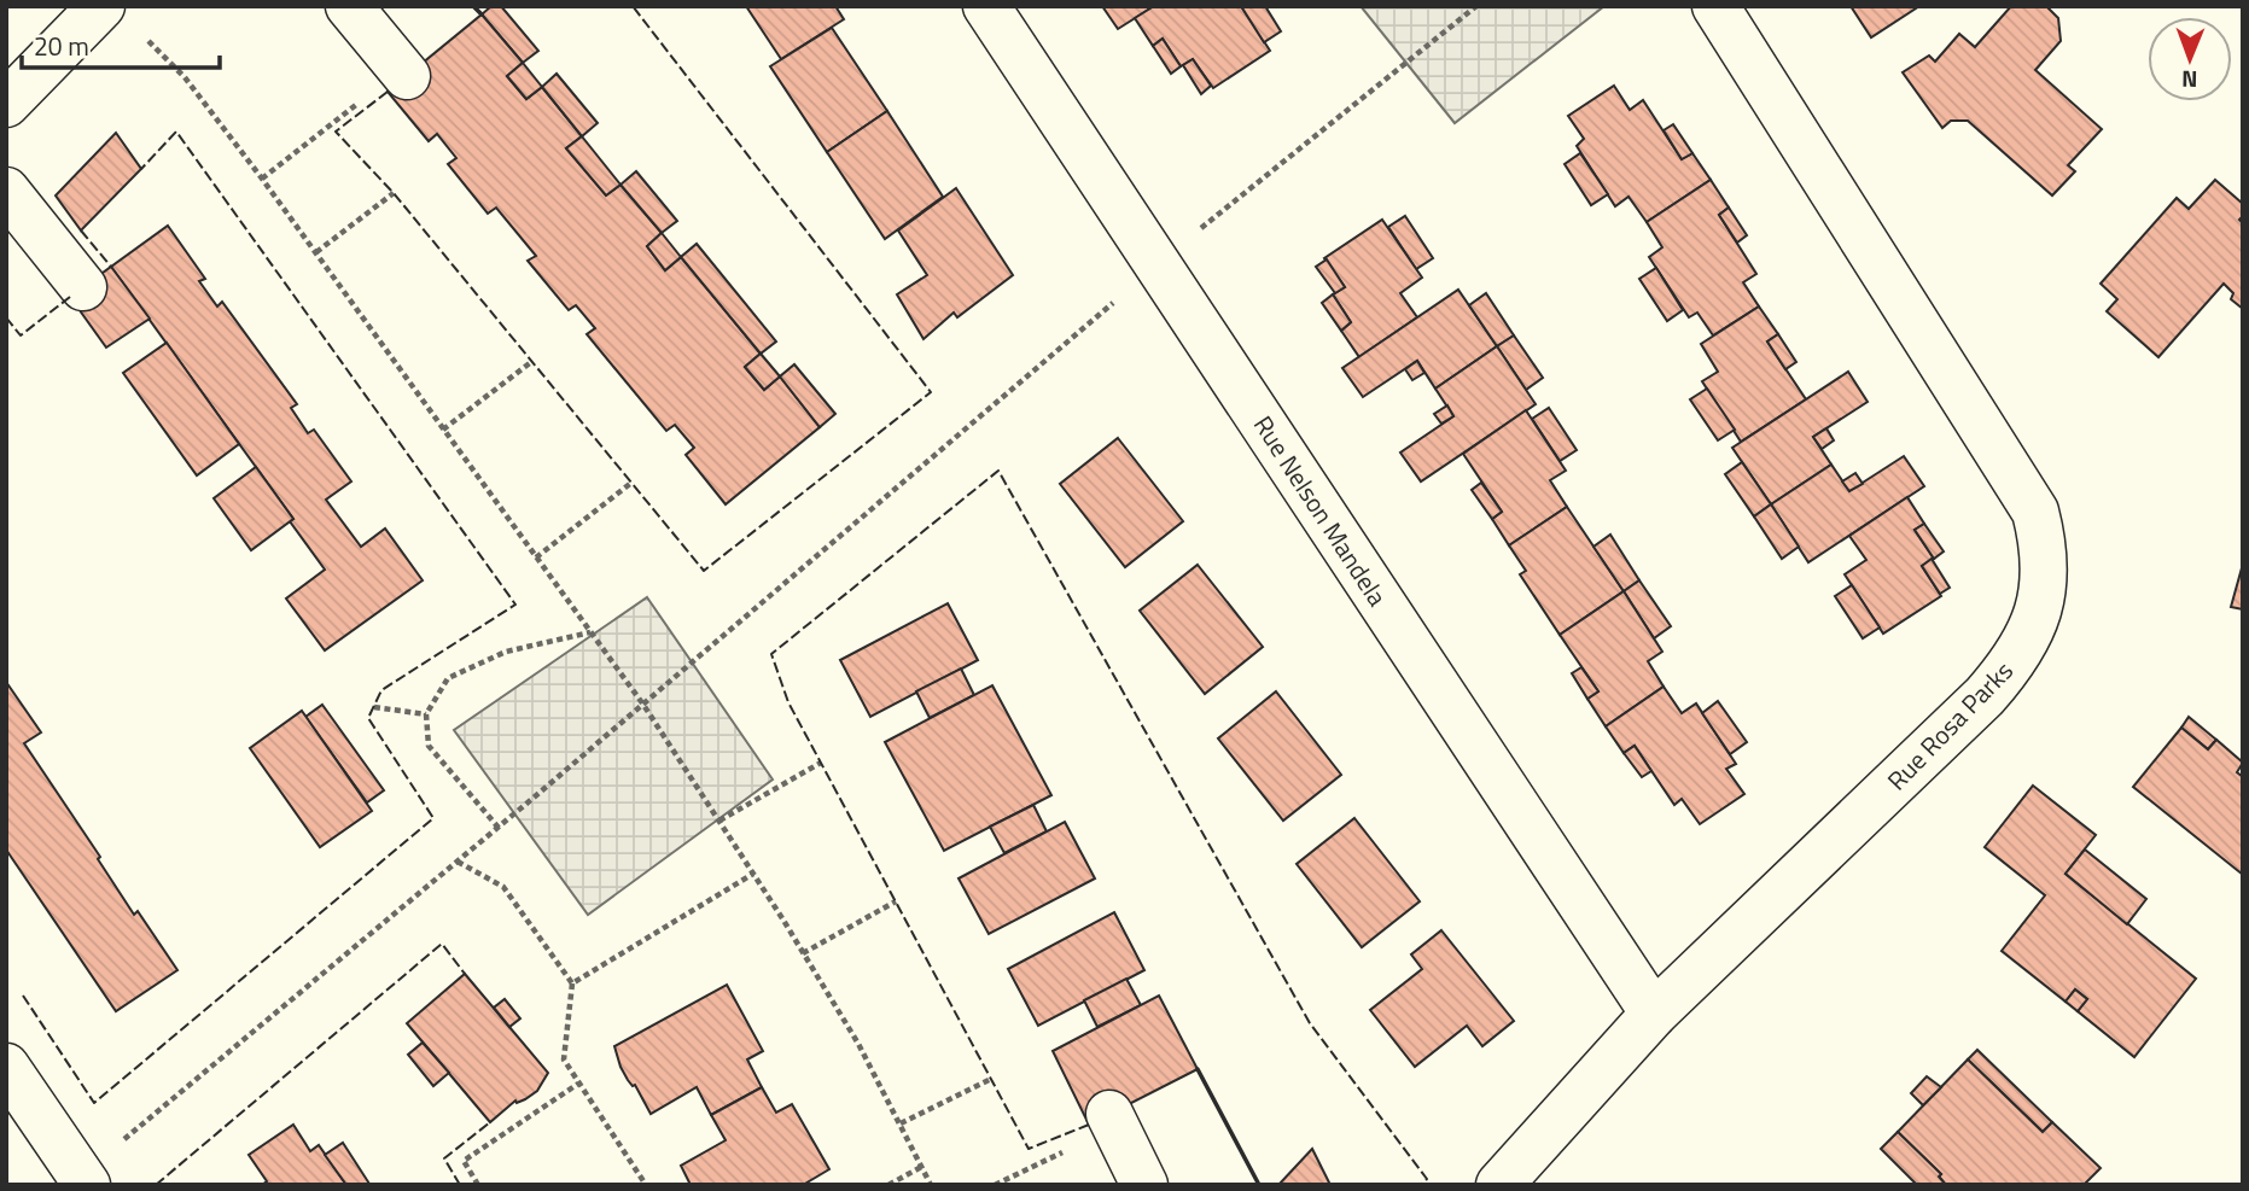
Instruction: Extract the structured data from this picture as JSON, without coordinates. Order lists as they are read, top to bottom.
{
  "streets": {
    "street": ["Rue Nelson Mandela", "Rue Rosa Parks"]
  },
  "crossings": [
    ["Rue Nelson Mandela", "Rue Rosa Parks"]
  ],
  "scale_bar": "20 m",
  "north": "bottom"
}
